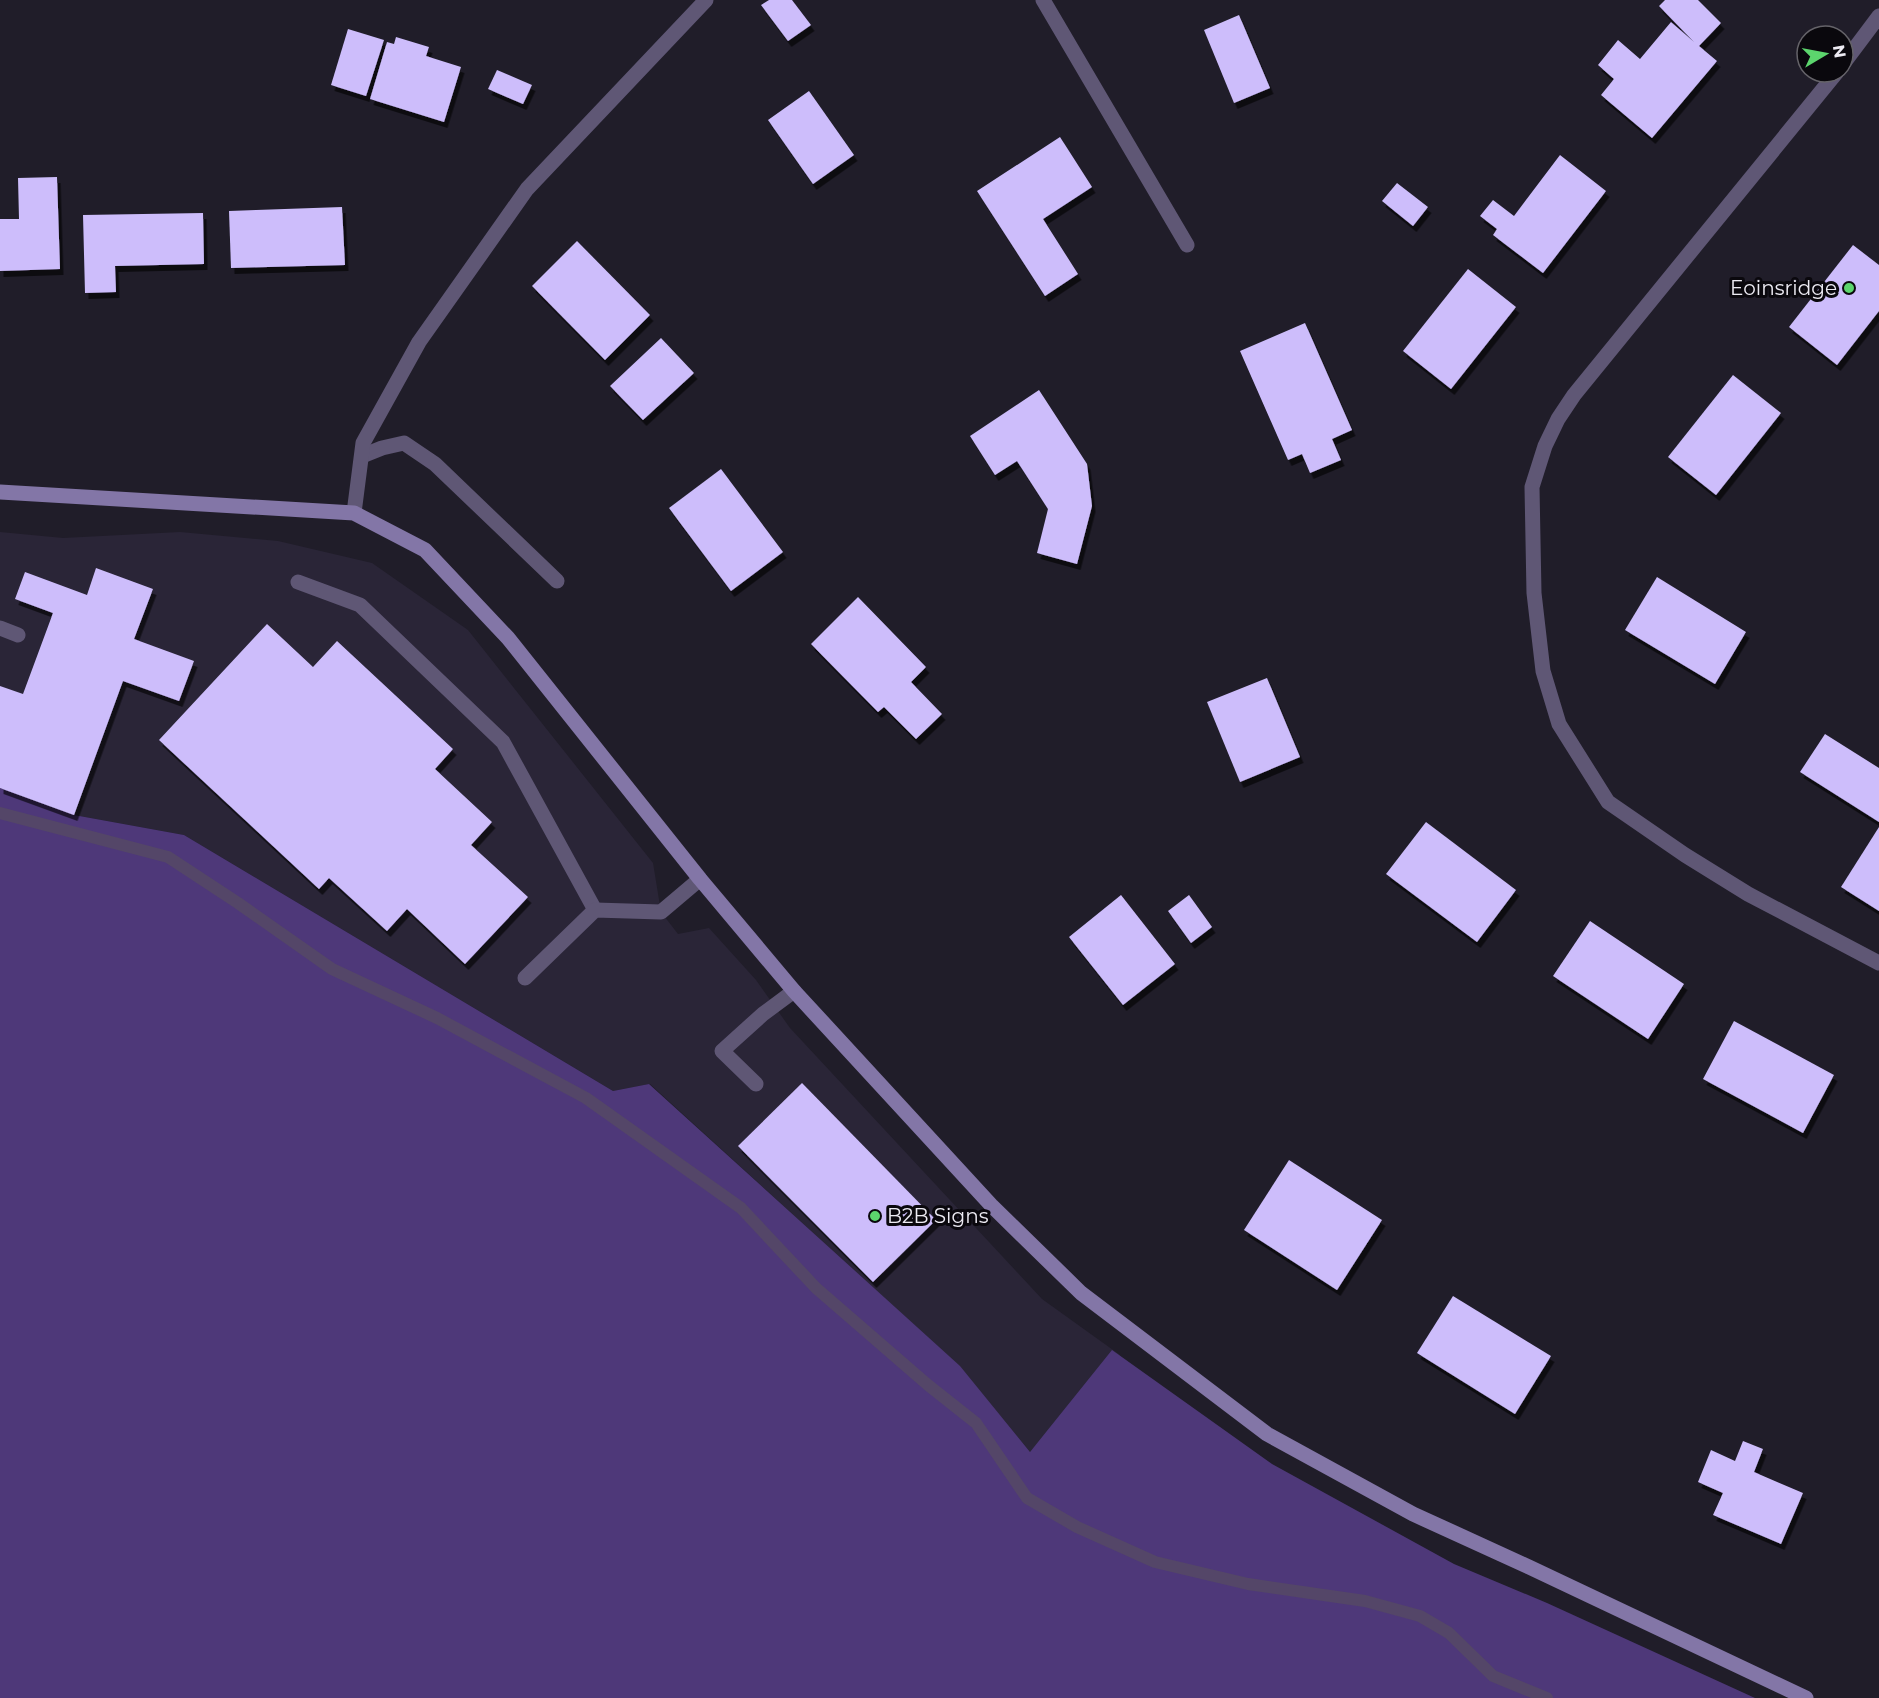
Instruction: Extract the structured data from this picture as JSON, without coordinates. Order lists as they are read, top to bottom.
{
  "places": ["Eoinsridge", "B2B Signs"],
  "north": "right"
}
